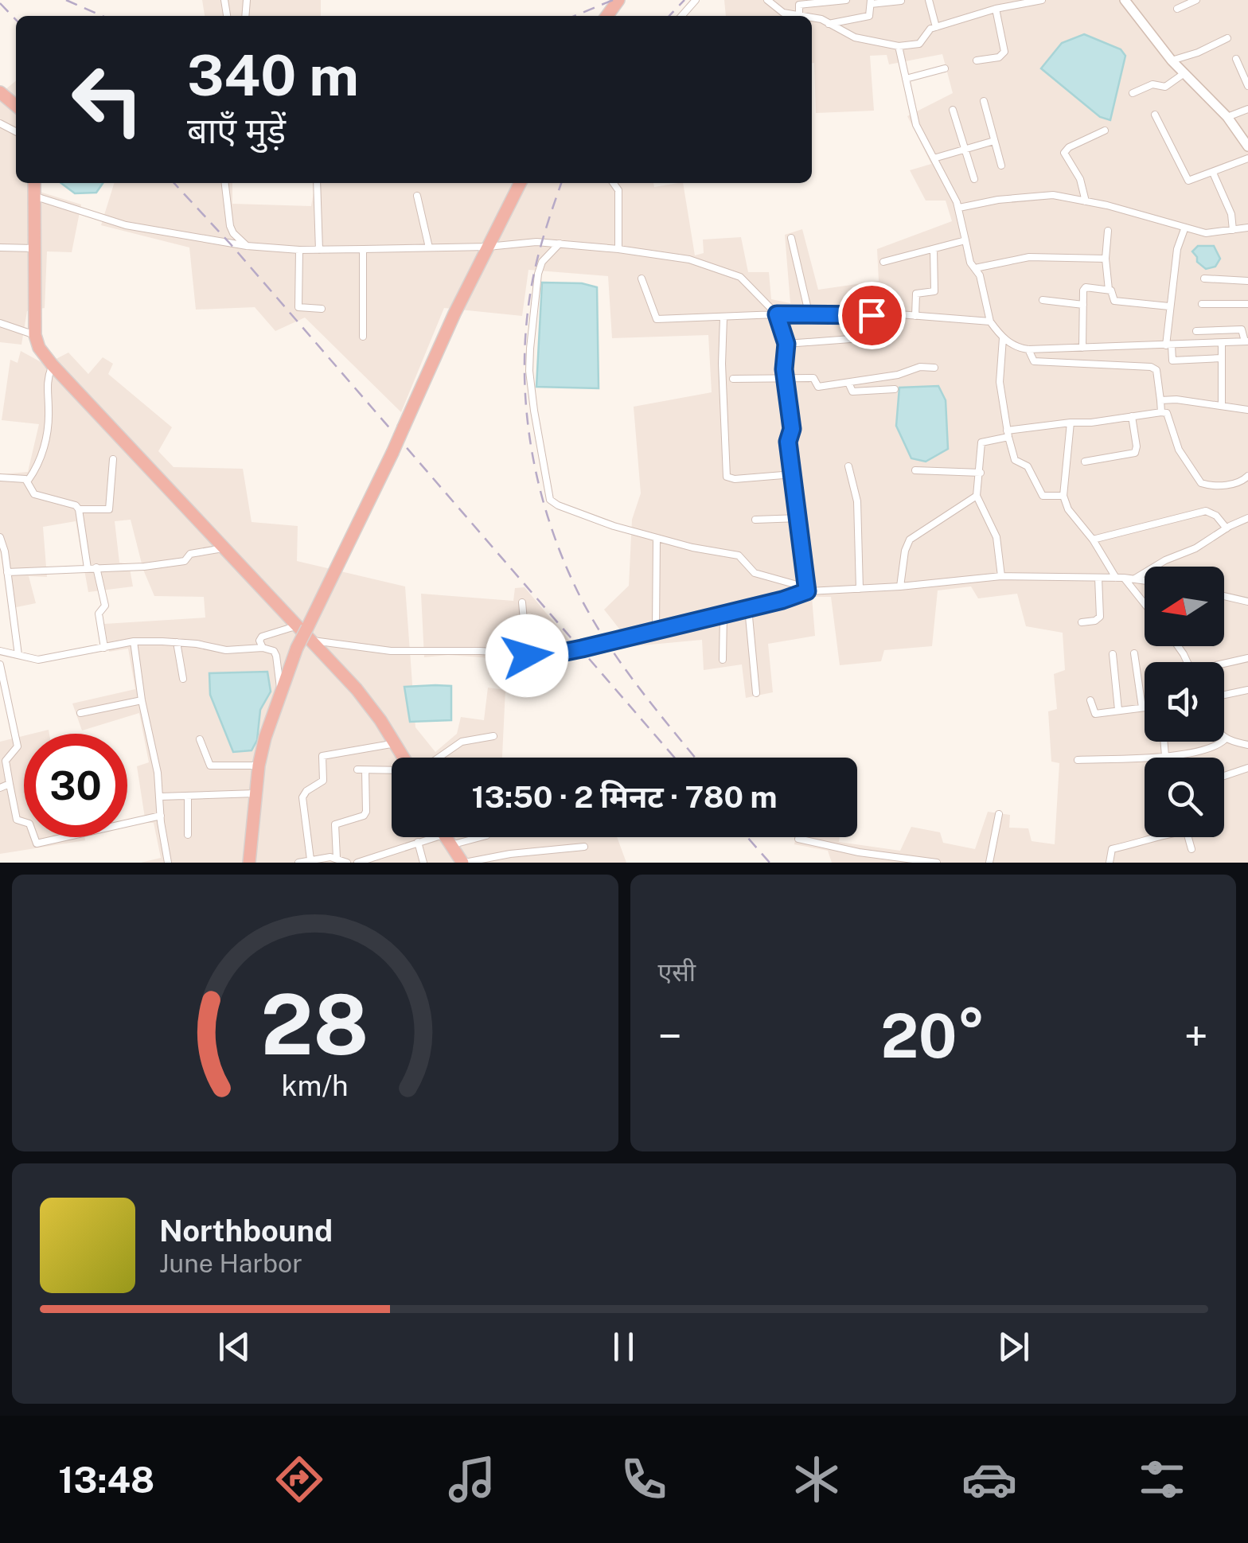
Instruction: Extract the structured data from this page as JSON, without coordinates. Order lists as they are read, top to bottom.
{
  "north": "left",
  "page": {
    "turn": ["340 m", "बाएँ मुड़ें"],
    "limit": "30",
    "trip": "13:50 · 2 मिनट · 780 m",
    "tile": "एसी",
    "heat": ["−", "20°", "+"],
    "song": ["Northbound", "June Harbor"],
    "tabs": "13:48",
    "gauge": ["28", "km/h"]
  }
}
